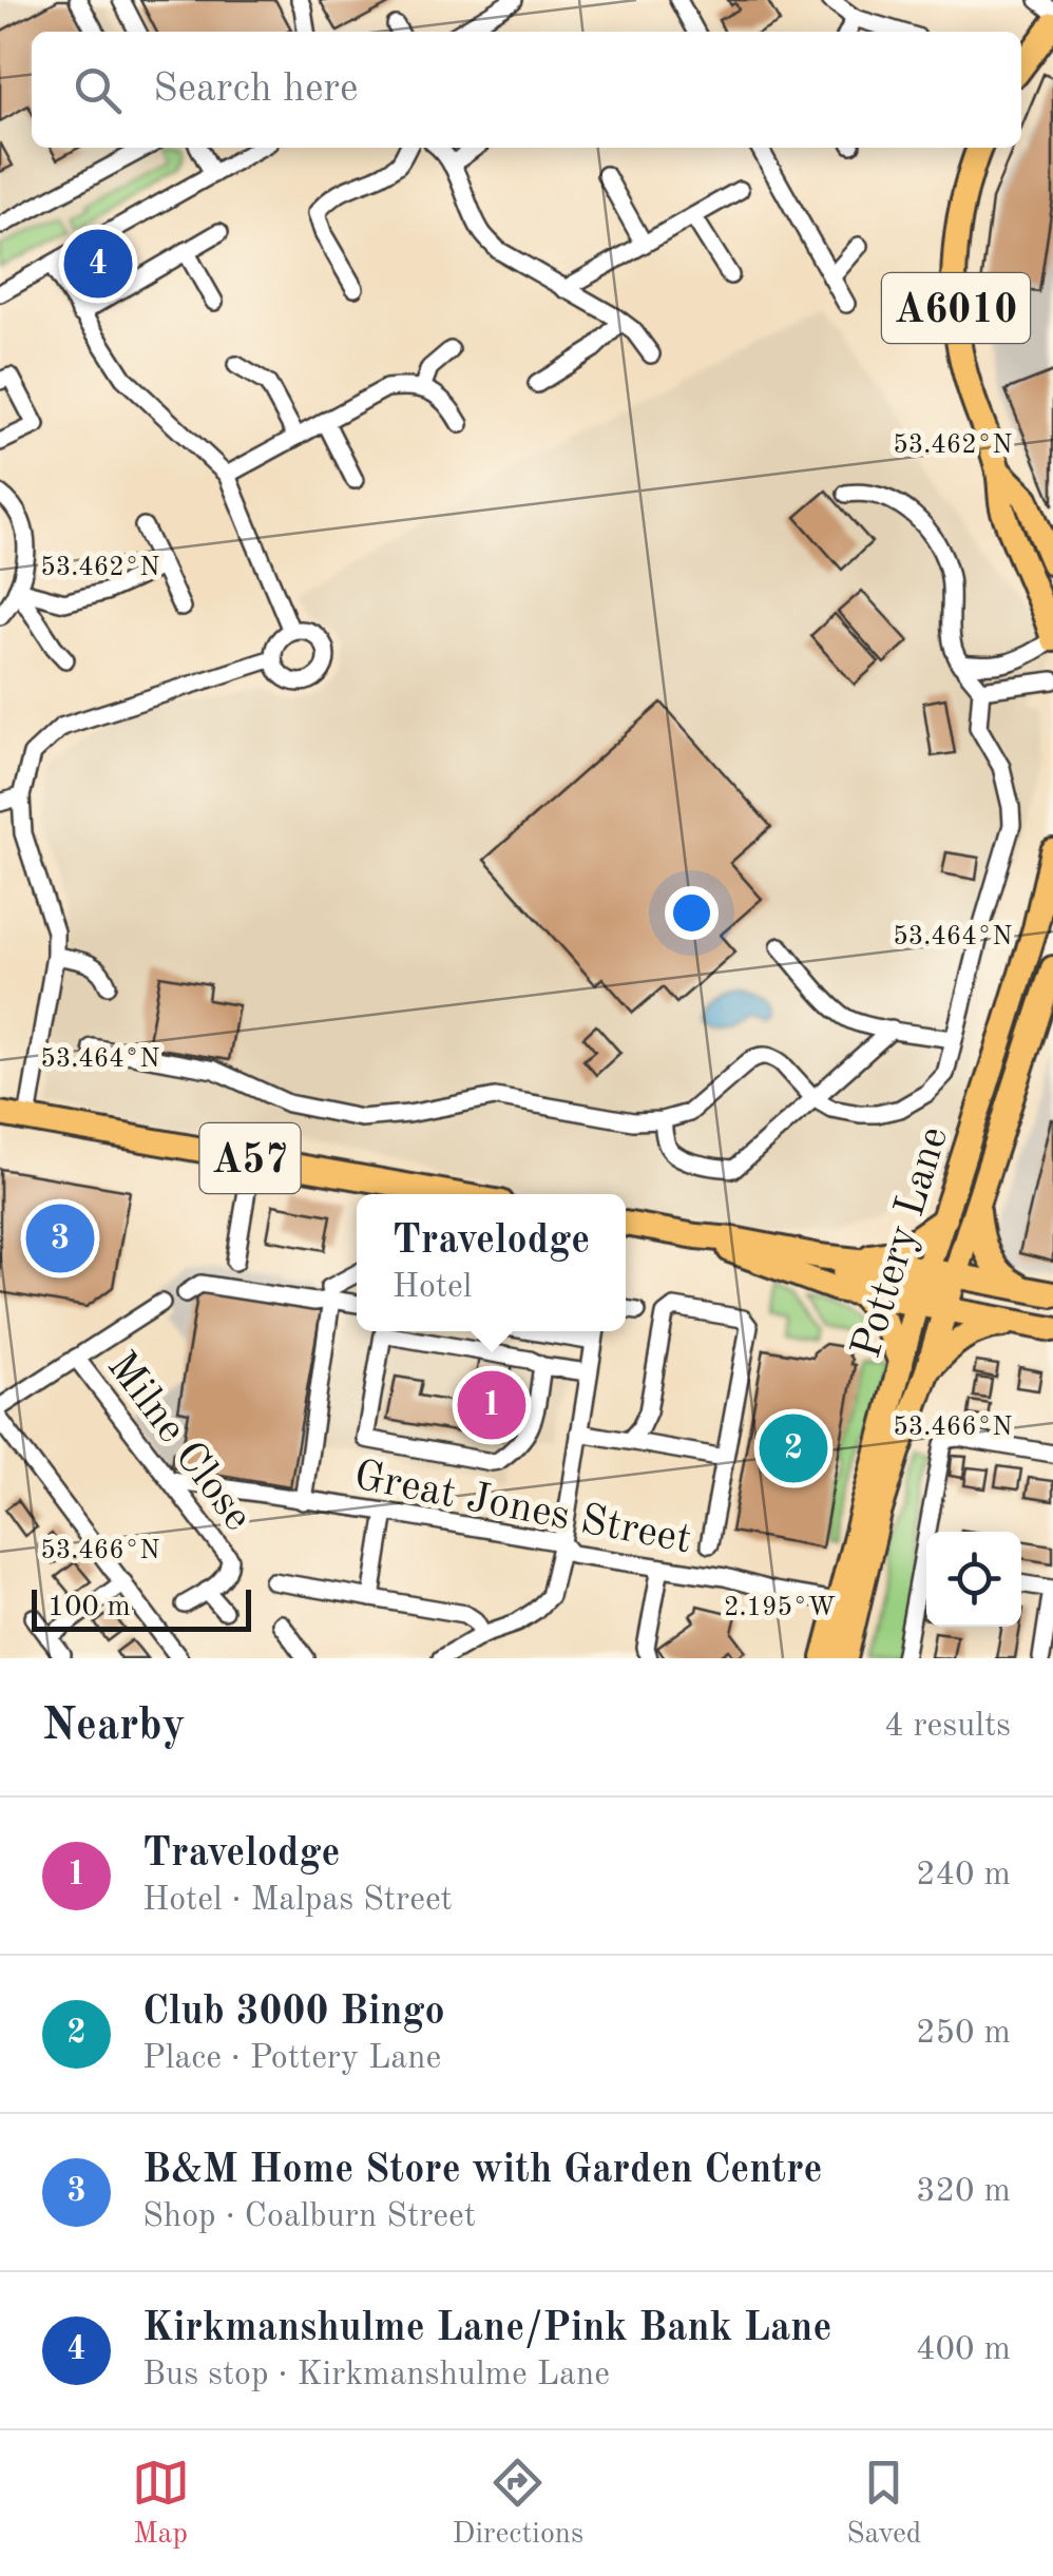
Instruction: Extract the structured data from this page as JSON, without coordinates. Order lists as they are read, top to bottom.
{
  "streets": {
    "highway": ["A6010", "A57", "Pottery Lane"],
    "street": ["Milne Close", "Great Jones Street"]
  },
  "crossings": [
    ["Pottery Lane", "Great Jones Street"],
    ["Milne Close", "Great Jones Street"]
  ],
  "scale_bar": "100 m",
  "page": {
    "search": "Search here",
    "pins": [
      "4",
      "3",
      "1",
      "2"
    ],
    "popup": ["Travelodge", "Hotel"],
    "scale": "100 m",
    "heading": ["Nearby", "4 results"],
    "list": [
      {
        "mark": "1",
        "name": "Travelodge",
        "note": "Hotel · Malpas Street",
        "value": "240 m"
      },
      {
        "mark": "2",
        "name": "Club 3000 Bingo",
        "note": "Place · Pottery Lane",
        "value": "250 m"
      },
      {
        "mark": "3",
        "name": "B&M Home Store with Garden Centre",
        "note": "Shop · Coalburn Street",
        "value": "320 m"
      },
      {
        "mark": "4",
        "name": "Kirkmanshulme Lane/Pink Bank Lane",
        "note": "Bus stop · Kirkmanshulme Lane",
        "value": "400 m"
      }
    ],
    "nav": ["Map", "Directions", "Saved"]
  },
  "coordinates": [
    "53.462°N",
    "53.464°N",
    "53.466°N",
    "2.195°W"
  ]
}
